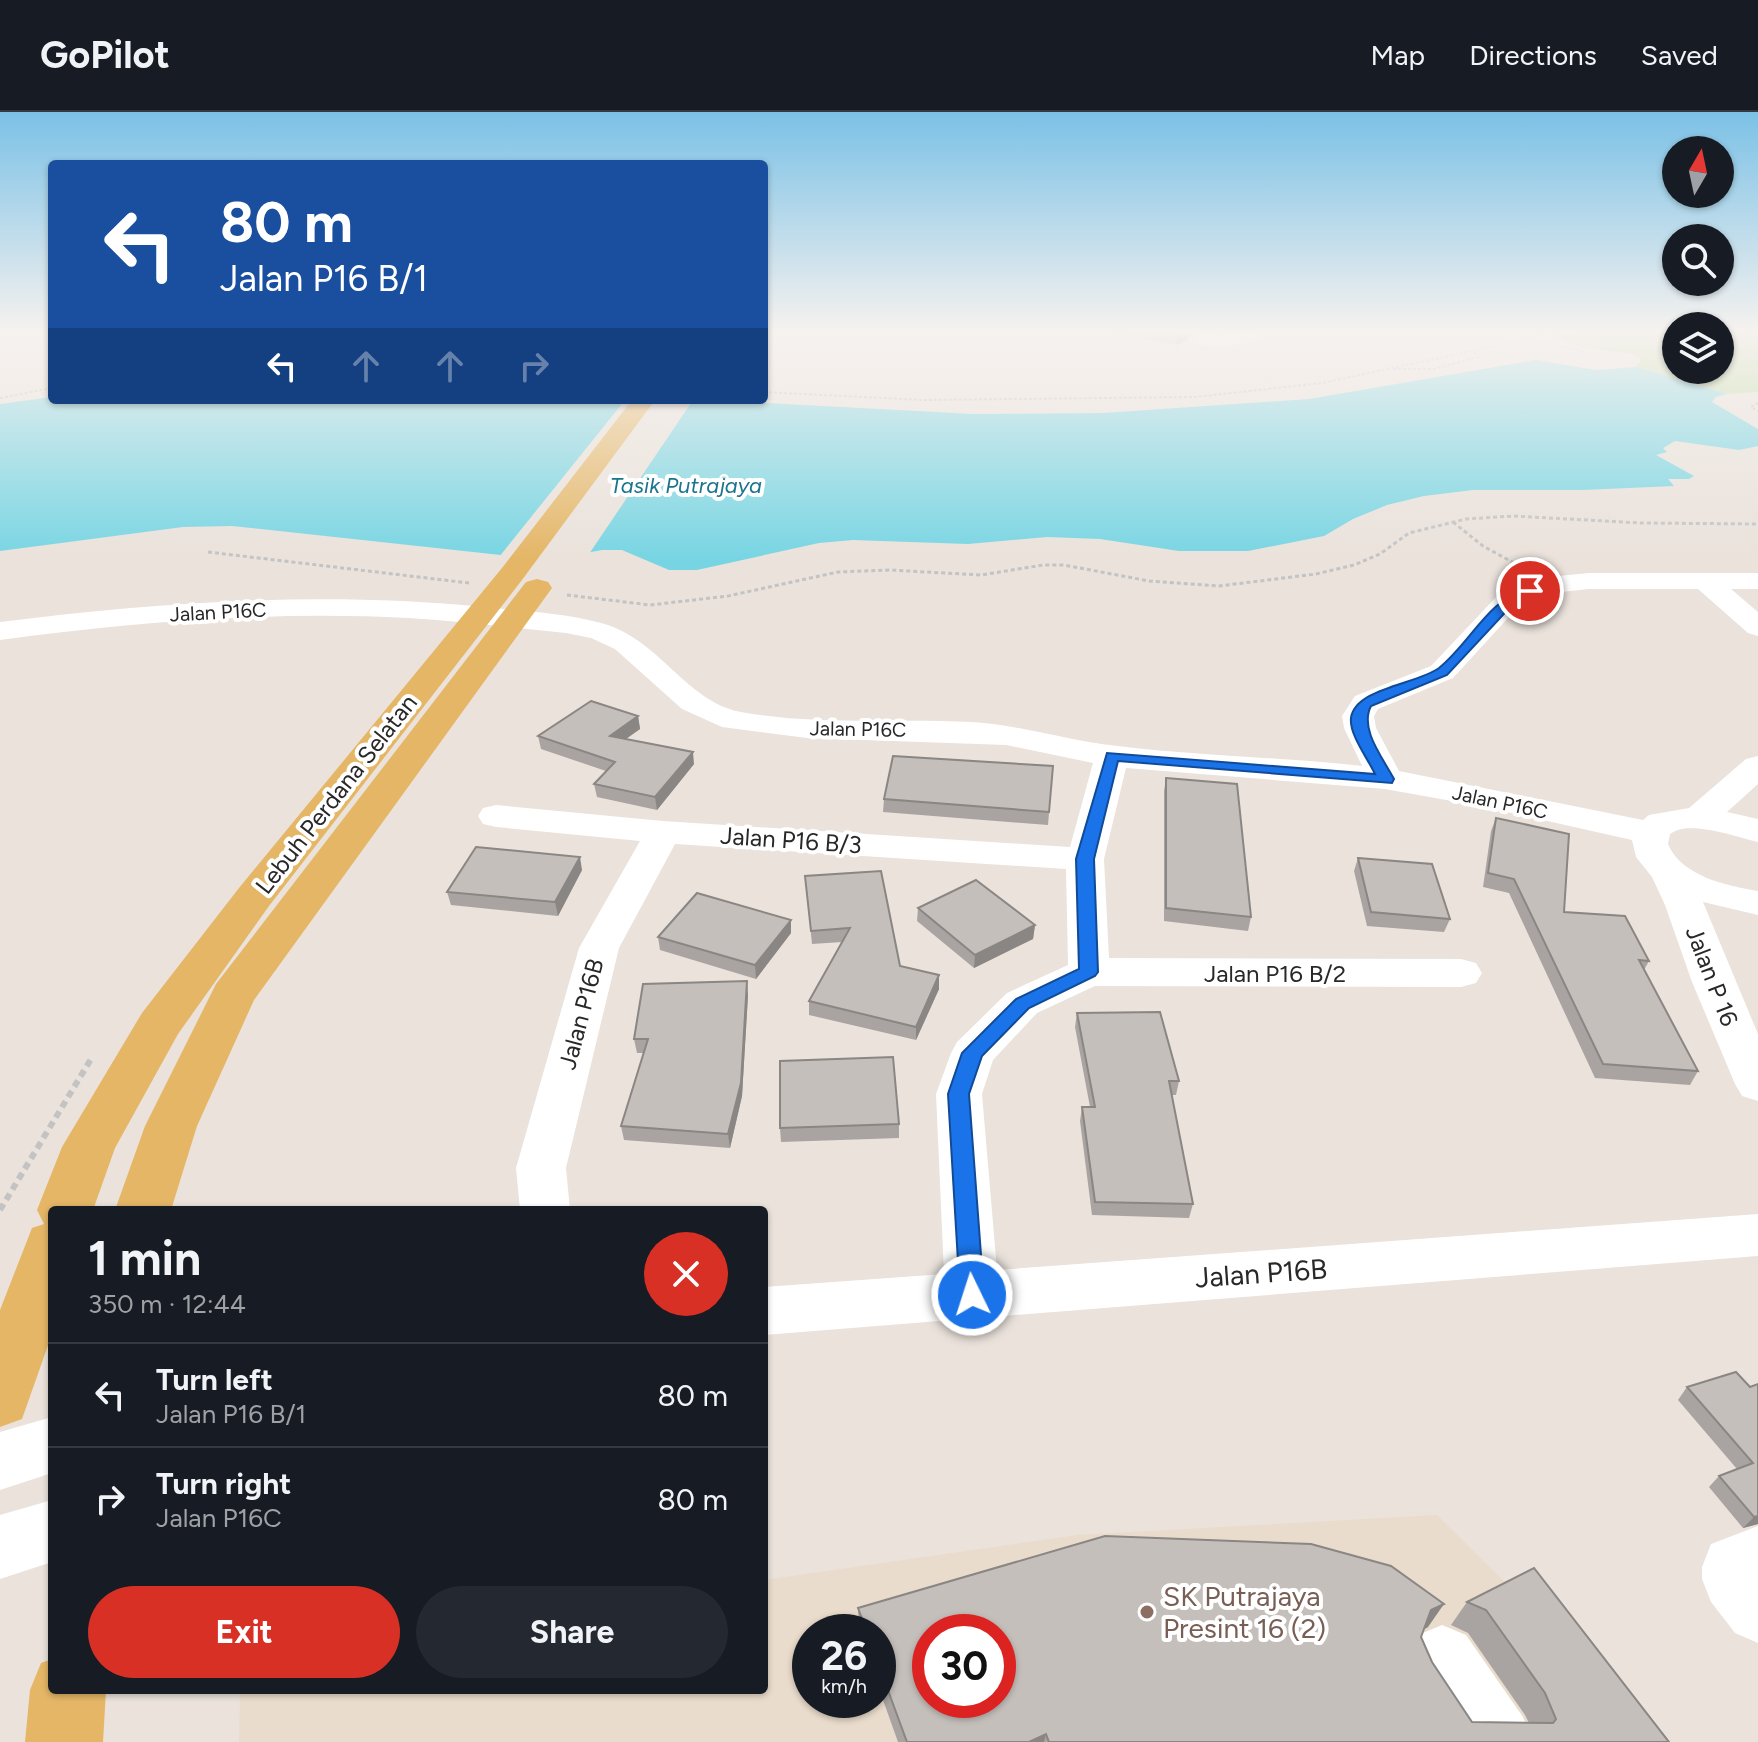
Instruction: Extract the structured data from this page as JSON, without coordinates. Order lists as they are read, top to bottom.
{
  "streets": {
    "main road": ["Lebuh Perdana Selatan"],
    "street": [
      "Jalan P16C",
      "Jalan P16 B/3",
      "Jalan P16 B/2",
      "Jalan P 16",
      "Jalan P16B"
    ]
  },
  "crossings": [
    ["Jalan P16C", "Jalan P 16"],
    ["Jalan P16 B/3", "Jalan P16B"]
  ],
  "water": ["Tasik Putrajaya"],
  "places": ["SK Putrajaya Presint 16 (2)"],
  "north": "top",
  "page": {
    "header": "GoPilot",
    "nav": ["Map", "Directions", "Saved"],
    "turn": ["80 m", "Jalan P16 B/1"],
    "heading": ["1 min", "350 m · 12:44"],
    "list": [
      {
        "name": "Turn left",
        "note": "Jalan P16 B/1",
        "value": "80 m"
      },
      {
        "name": "Turn right",
        "note": "Jalan P16C",
        "value": "80 m"
      }
    ],
    "buttons": ["Exit", "Share"],
    "speed": "26 km/h",
    "limit": "30"
  }
}
